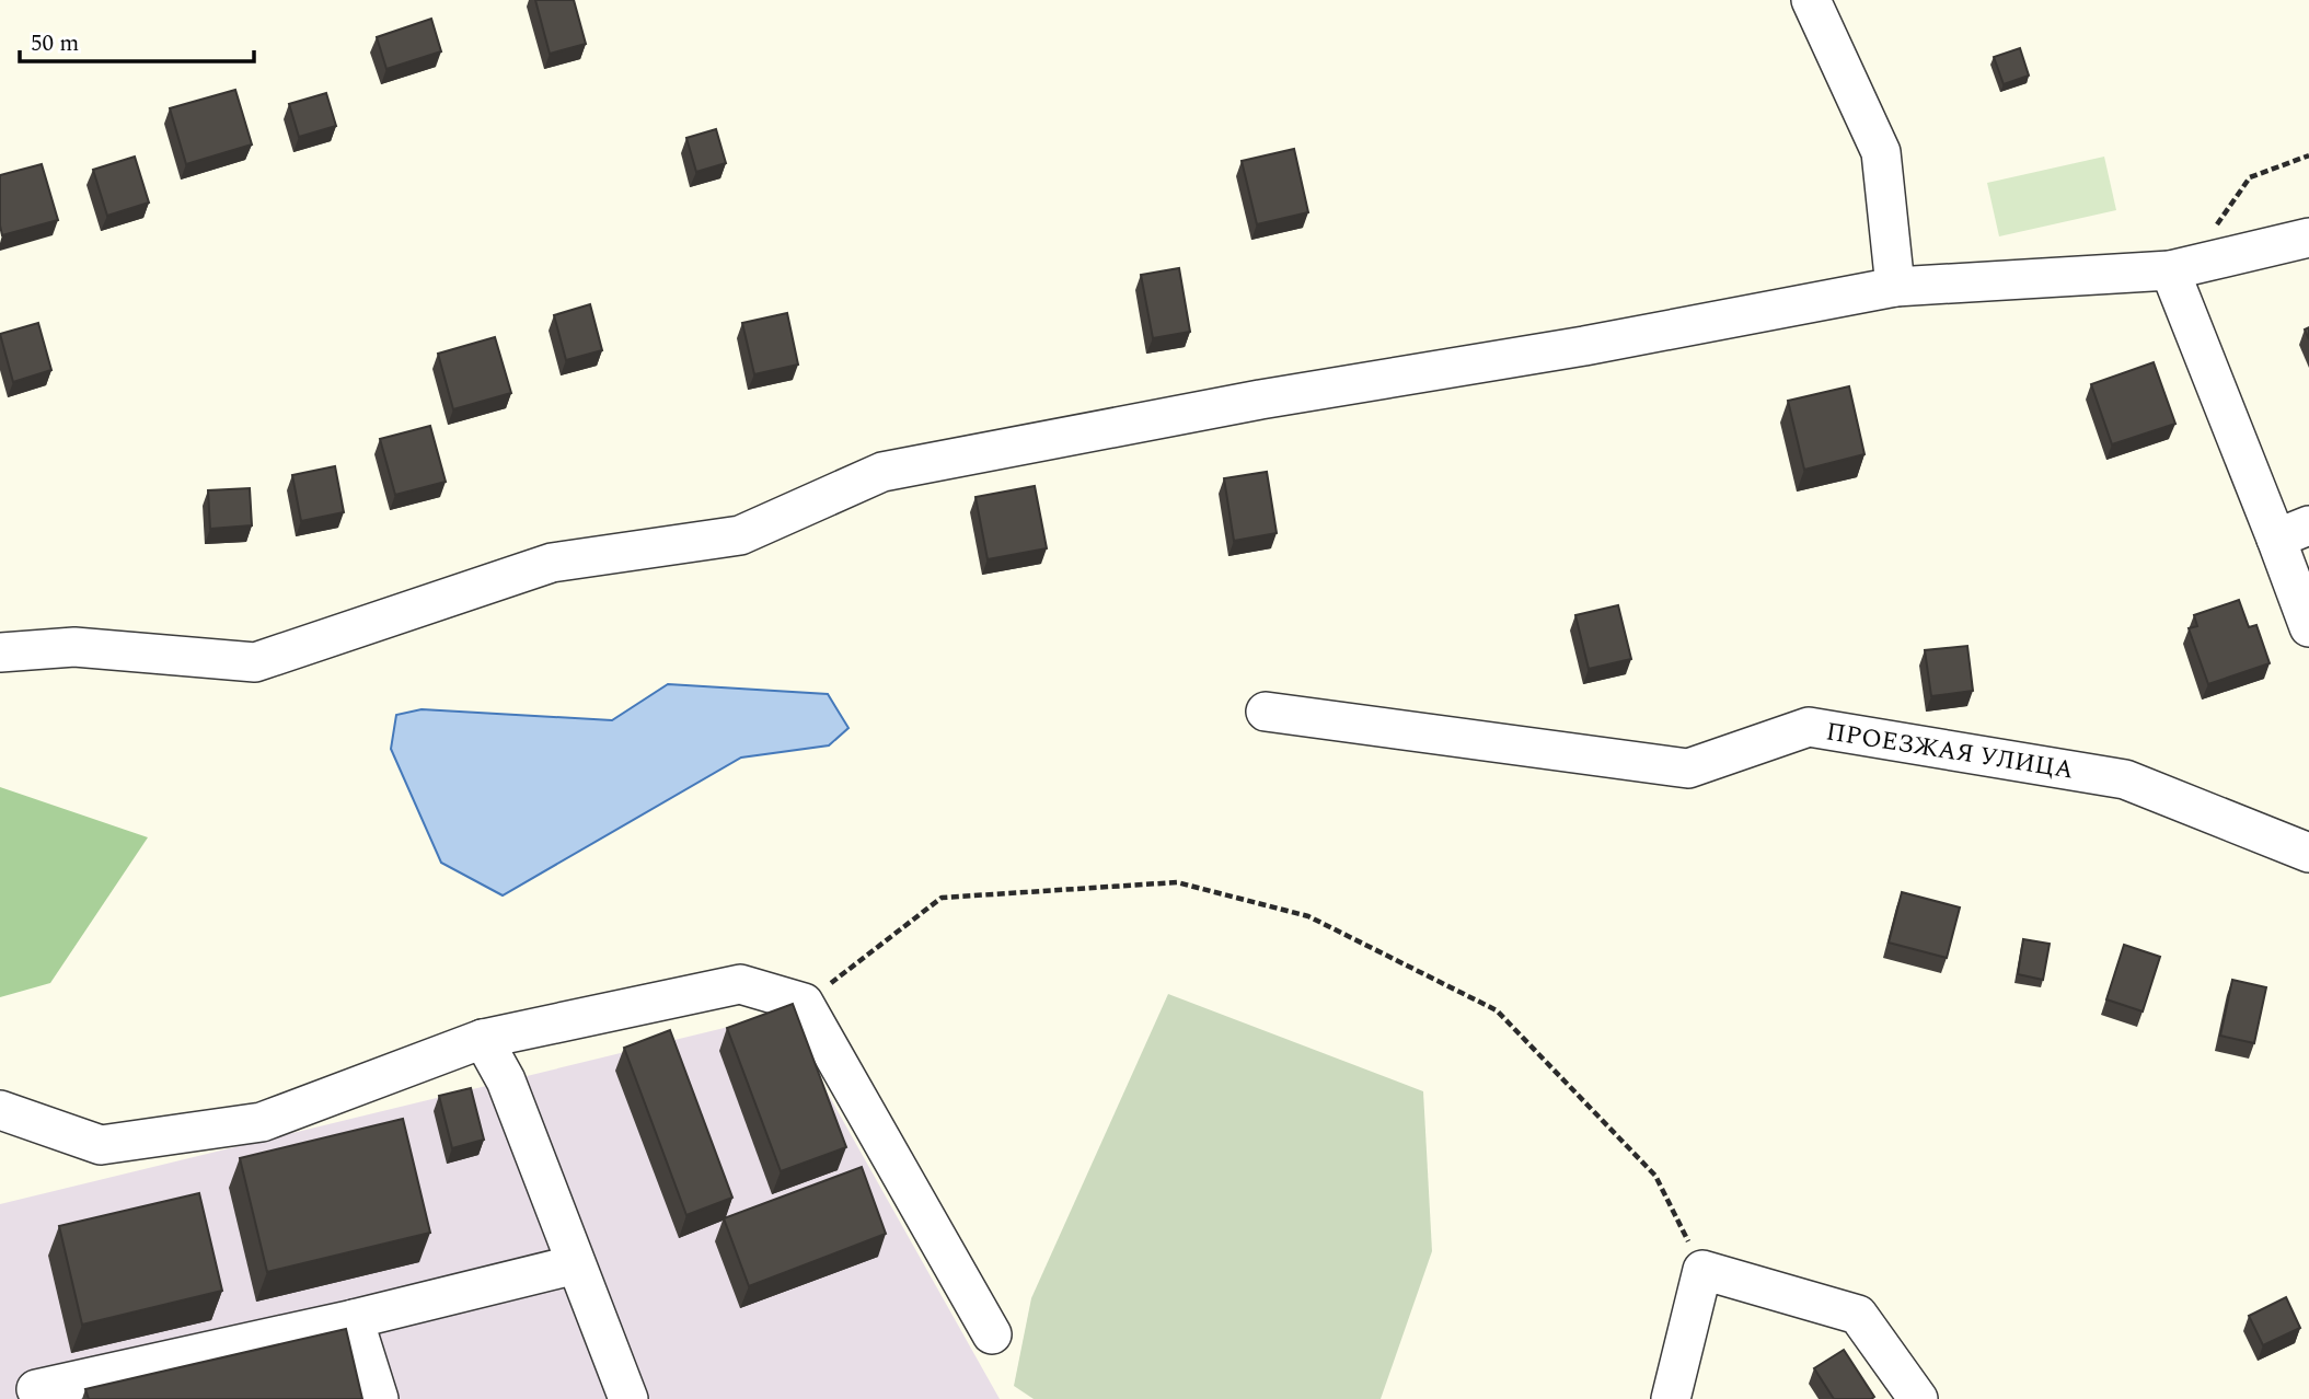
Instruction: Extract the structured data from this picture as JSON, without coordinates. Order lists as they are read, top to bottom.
{
  "streets": {
    "street": ["ПРОЕЗЖАЯ УЛИЦА"]
  },
  "scale_bar": "50 m"
}
